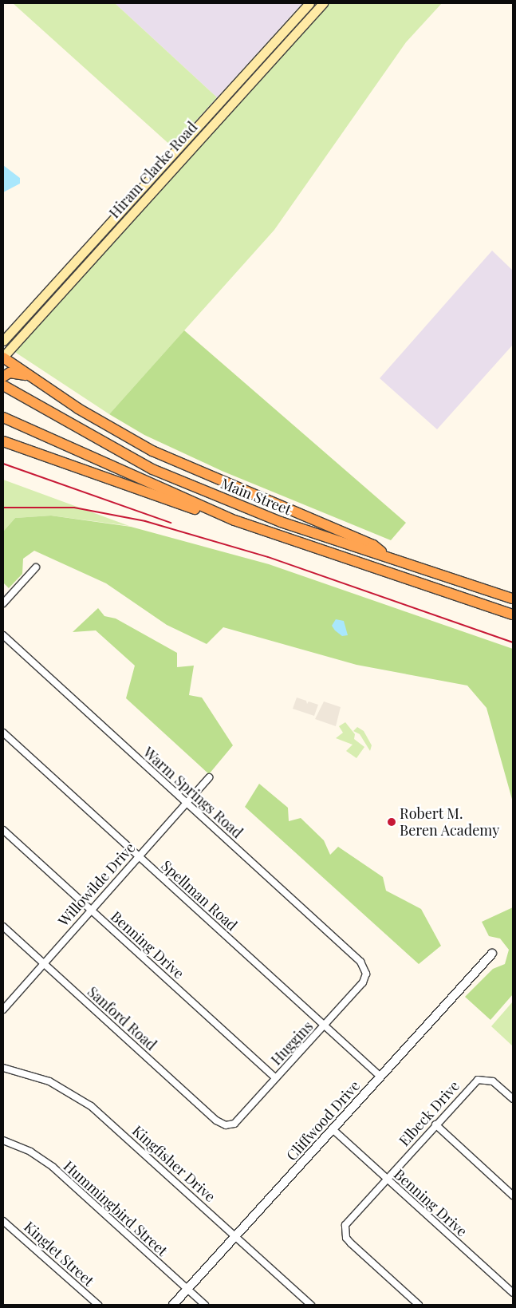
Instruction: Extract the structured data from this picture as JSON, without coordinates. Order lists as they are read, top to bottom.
{
  "streets": {
    "highway": ["Main Street"],
    "main road": ["Hiram Clarke Road"],
    "street": [
      "Warm Springs Road",
      "Willowilde Drive",
      "Spellman Road",
      "Benning Drive",
      "Sanford Road",
      "Huggins",
      "Elbeck Drive",
      "Cliffwood Drive",
      "Kingfisher Drive",
      "Hummingbird Street",
      "Kinglet Street"
    ]
  },
  "crossings": [
    ["Warm Springs Road", "Willowilde Drive"],
    ["Warm Springs Road", "Huggins"],
    ["Willowilde Drive", "Spellman Road"],
    ["Willowilde Drive", "Benning Drive"],
    ["Willowilde Drive", "Sanford Road"],
    ["Spellman Road", "Huggins"],
    ["Spellman Road", "Cliffwood Drive"],
    ["Benning Drive", "Huggins"],
    ["Benning Drive", "Elbeck Drive"],
    ["Benning Drive", "Cliffwood Drive"],
    ["Sanford Road", "Huggins"],
    ["Cliffwood Drive", "Kingfisher Drive"],
    ["Cliffwood Drive", "Hummingbird Street"]
  ],
  "places": ["Robert M. Beren Academy"]
}
